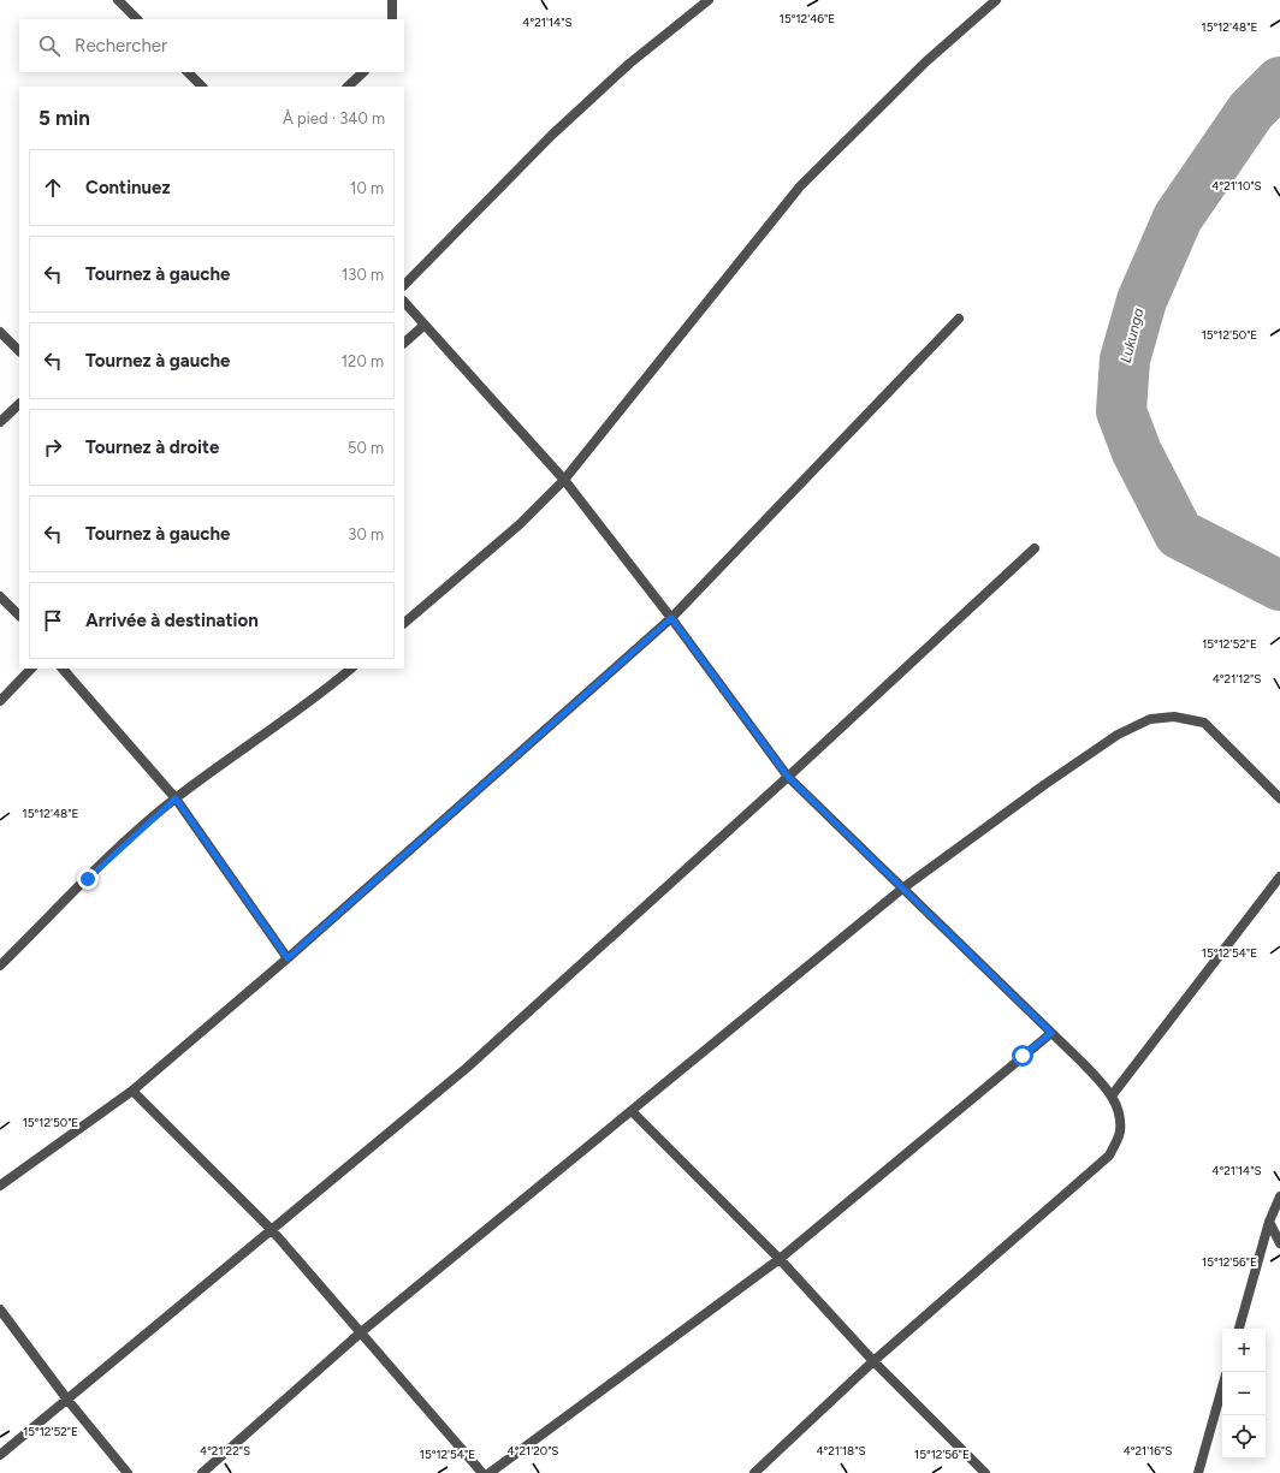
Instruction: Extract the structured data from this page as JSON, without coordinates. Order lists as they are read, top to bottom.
{
  "water": ["Lukunga"],
  "page": {
    "search": "Rechercher",
    "heading": ["5 min", "À pied · 340 m"],
    "list": [
      ["Continuez", "10 m"],
      ["Tournez à gauche", "130 m"],
      ["Tournez à gauche", "120 m"],
      ["Tournez à droite", "50 m"],
      ["Tournez à gauche", "30 m"],
      "Arrivée à destination"
    ],
    "map_buttons": ["+", "−"]
  },
  "coordinates": [
    "15°12'46\"E",
    "4°21'14\"S",
    "15°12'48\"E",
    "4°21'10\"S",
    "15°12'50\"E",
    "15°12'52\"E",
    "4°21'12\"S",
    "15°12'54\"E",
    "15°12'56\"E",
    "4°21'22\"S",
    "4°21'20\"S",
    "4°21'18\"S",
    "4°21'16\"S"
  ]
}
